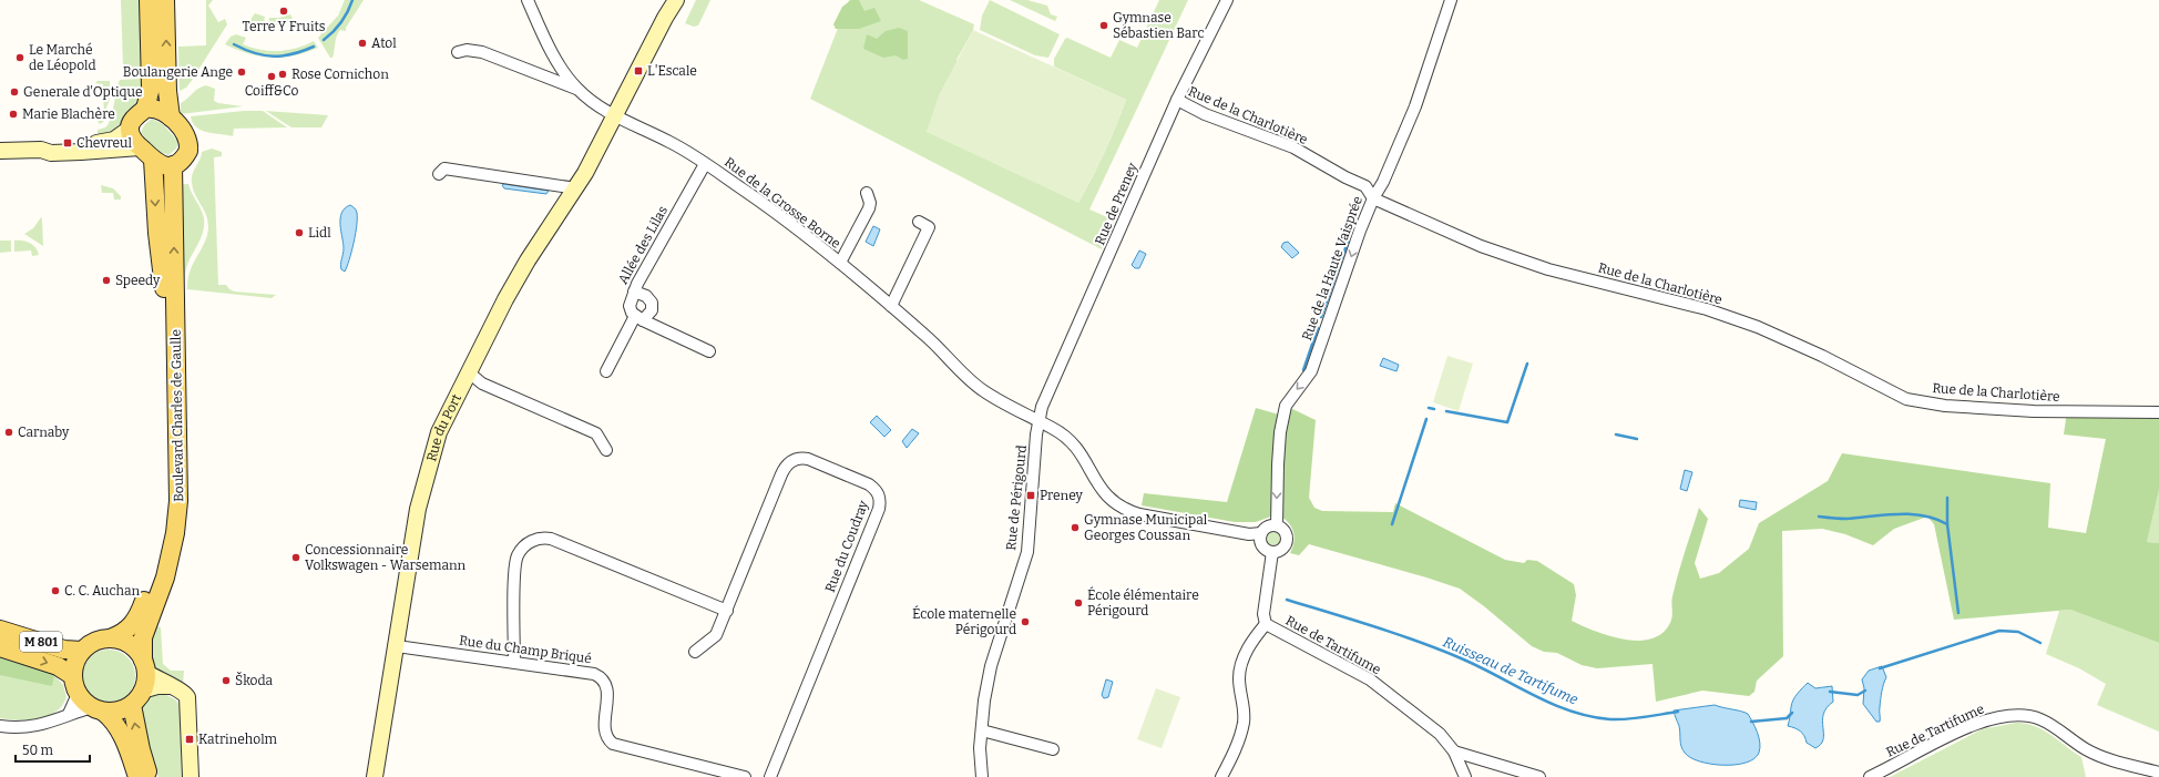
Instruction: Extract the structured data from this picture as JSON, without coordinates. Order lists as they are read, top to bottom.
{
  "streets": {
    "main road": ["Boulevard Charles de Gaulle", "M 801"],
    "street": [
      "Rue de la Charlotière",
      "Rue de la Grosse Borne",
      "Rue de Preney",
      "Allée des Lilas",
      "Rue de la Haute Vaisprée",
      "Rue du Port",
      "Rue de Périgourd",
      "Rue du Coudray",
      "Rue de Tartifume",
      "Rue du Champ Briqué"
    ]
  },
  "crossings": [
    ["Rue de la Charlotière", "Rue de Preney"],
    ["Rue de la Charlotière", "Rue de la Haute Vaisprée"],
    ["Rue de la Grosse Borne", "Rue de Preney"],
    ["Rue de la Grosse Borne", "Allée des Lilas"],
    ["Rue de la Grosse Borne", "Rue du Port"],
    ["Rue de la Grosse Borne", "Rue de Périgourd"],
    ["Rue de Preney", "Rue de Périgourd"],
    ["Rue de la Haute Vaisprée", "Rue de Tartifume"],
    ["Boulevard Charles de Gaulle", "M 801"],
    ["Rue du Port", "Rue du Champ Briqué"]
  ],
  "one_way": ["Rue de la Haute Vaisprée"],
  "water": ["Ruisseau de Tartifume"],
  "places": {
    "other": [
      "Terre Y Fruits",
      "Gymnase Sébastien Barc",
      "Atol",
      "Le Marché de Léopold",
      "Boulangerie Ange",
      "Rose Cornichon",
      "Coiff&Co",
      "Generale d'Optique",
      "Marie Blachère",
      "Lidl",
      "Speedy",
      "Carnaby",
      "Gymnase Municipal Georges Coussan",
      "Concessionnaire Volkswagen - Warsemann",
      "C. C. Auchan",
      "École élémentaire Périgourd",
      "École maternelle Périgourd",
      "Škoda"
    ],
    "transit": [
      "L'Escale",
      "Chevreul",
      "Preney",
      "Katrineholm"
    ]
  },
  "scale_bar": "50 m"
}
